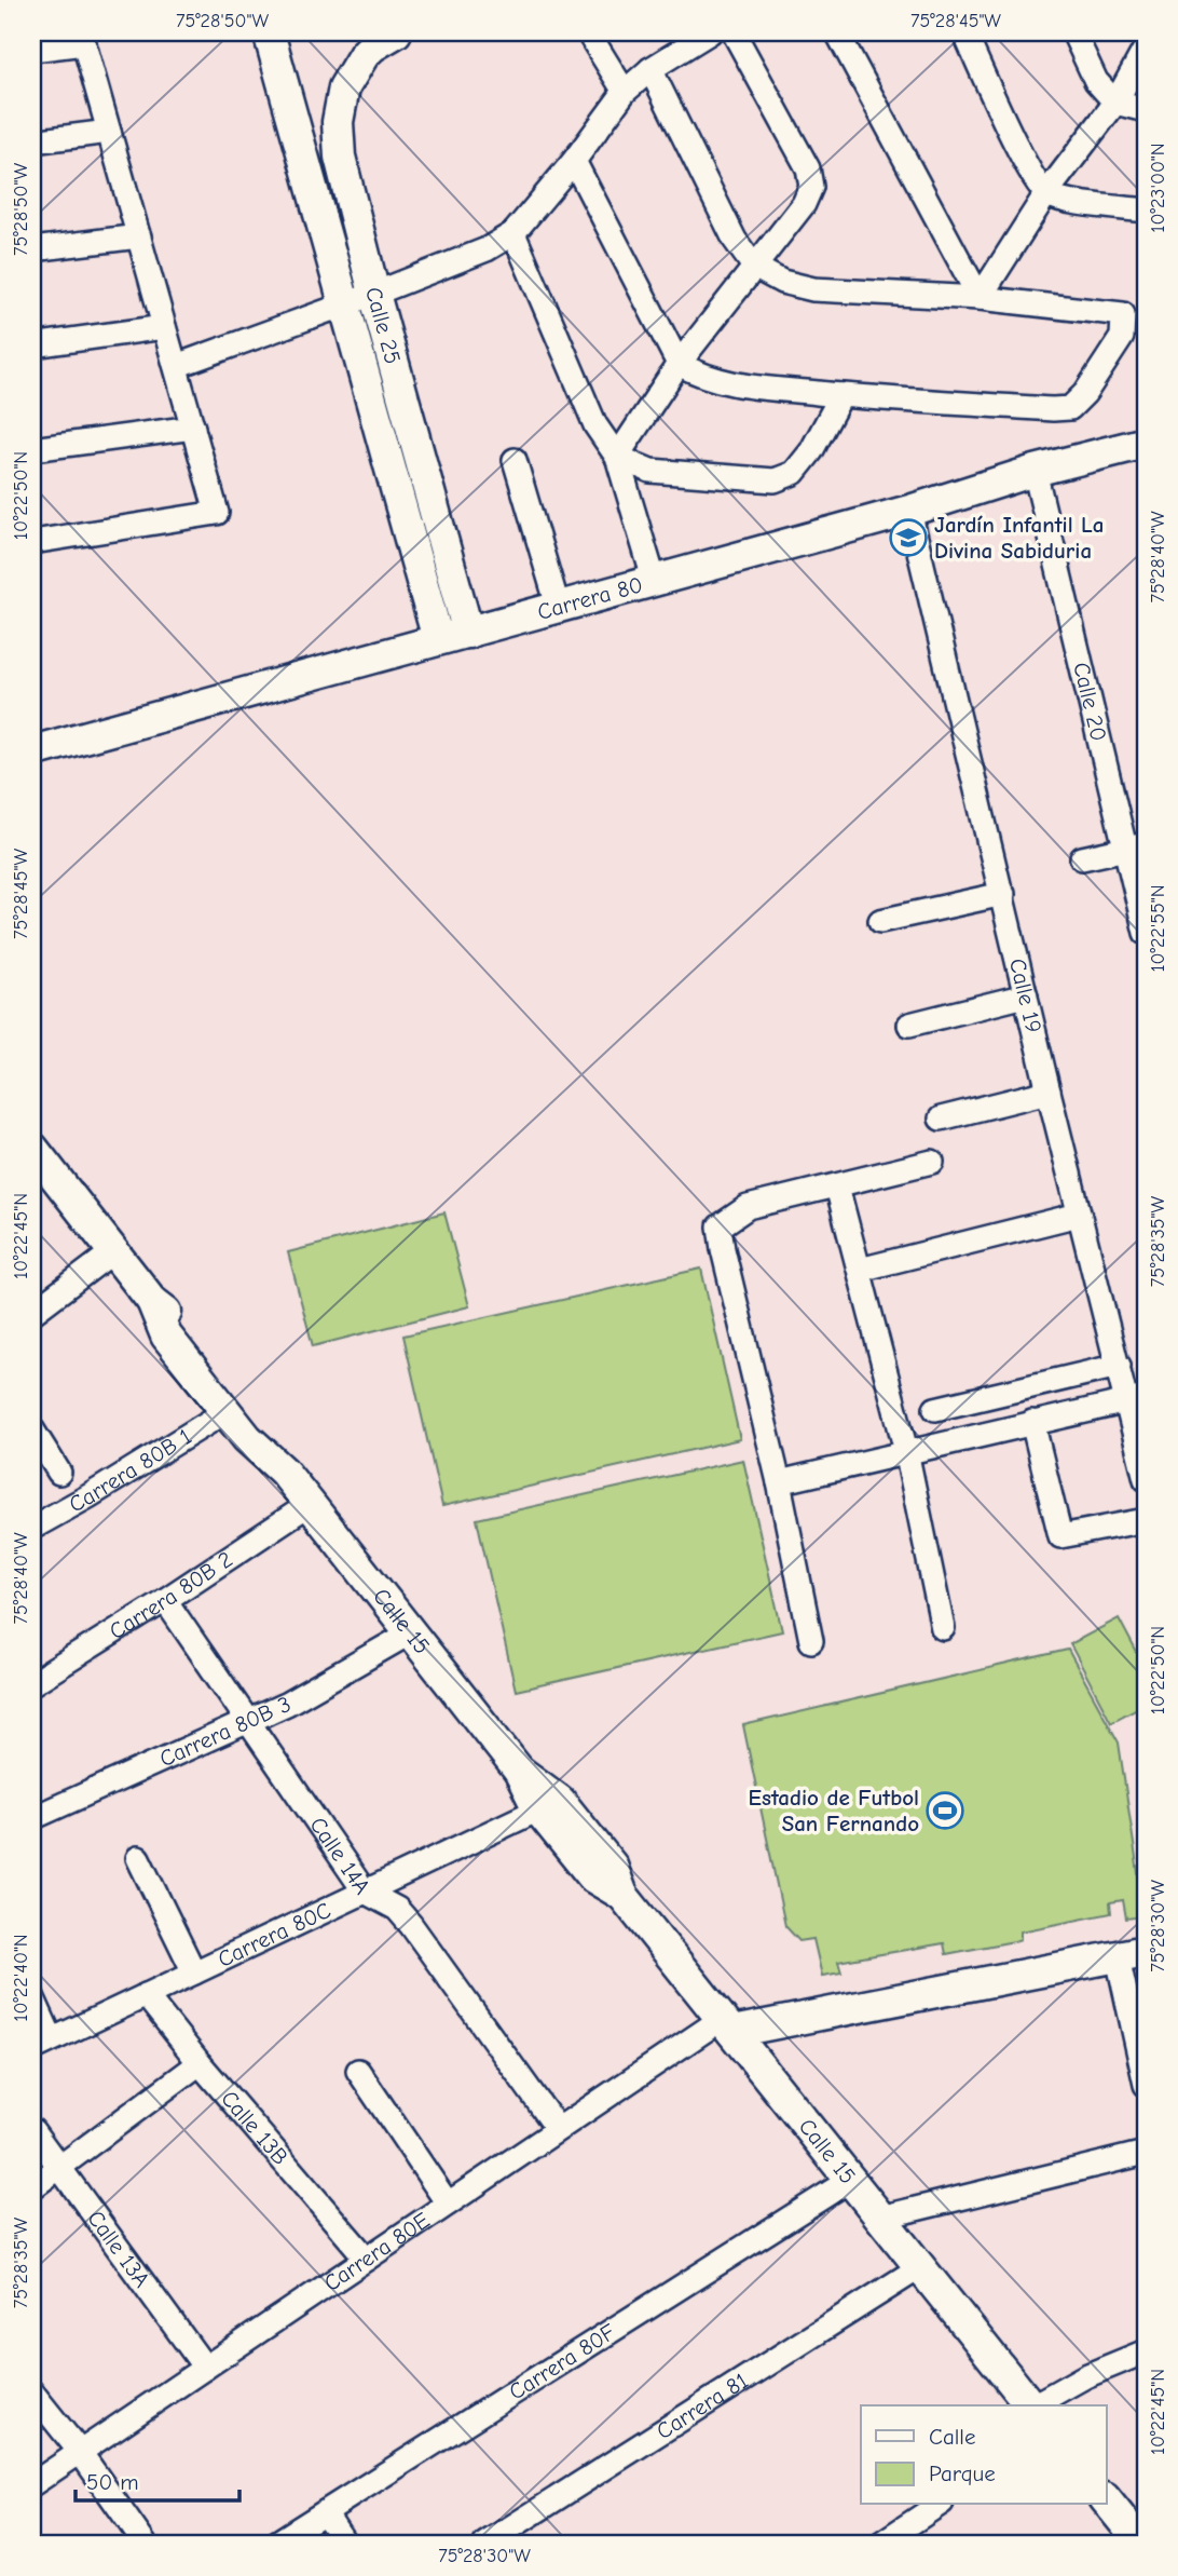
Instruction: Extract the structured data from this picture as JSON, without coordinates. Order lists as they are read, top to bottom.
{
  "streets": {
    "street": [
      "Calle 25",
      "Carrera 80",
      "Calle 20",
      "Calle 19",
      "Carrera 80B 1",
      "Carrera 80B 2",
      "Calle 15",
      "Carrera 80B 3",
      "Calle 14A",
      "Carrera 80C",
      "Calle 13B",
      "Calle 13A",
      "Carrera 80E",
      "Carrera 80F",
      "Carrera 81"
    ]
  },
  "crossings": [
    ["Calle 25", "Carrera 80"],
    ["Carrera 80", "Calle 20"],
    ["Carrera 80", "Calle 19"],
    ["Carrera 80B 1", "Calle 15"],
    ["Carrera 80B 2", "Calle 15"],
    ["Carrera 80B 2", "Calle 14A"],
    ["Calle 15", "Carrera 80B 3"],
    ["Calle 15", "Carrera 80C"],
    ["Calle 15", "Carrera 80E"],
    ["Calle 15", "Carrera 80F"],
    ["Calle 15", "Carrera 81"],
    ["Carrera 80B 3", "Calle 14A"],
    ["Calle 14A", "Carrera 80C"],
    ["Calle 14A", "Carrera 80E"],
    ["Carrera 80C", "Calle 13B"],
    ["Calle 13B", "Carrera 80E"],
    ["Calle 13A", "Carrera 80E"]
  ],
  "places": {
    "school or university": ["Jardín Infantil La Divina Sabiduria"],
    "sports": ["Estadio de Futbol San Fernando"]
  },
  "legend": ["Calle", "Parque"],
  "scale_bar": "50 m",
  "coordinates": [
    "75°28'50\"W",
    "75°28'45\"W",
    "10°23'00\"N",
    "10°22'50\"N",
    "75°28'40\"W",
    "10°22'55\"N",
    "10°22'45\"N",
    "75°28'35\"W",
    "75°28'30\"W",
    "10°22'40\"N"
  ]
}
